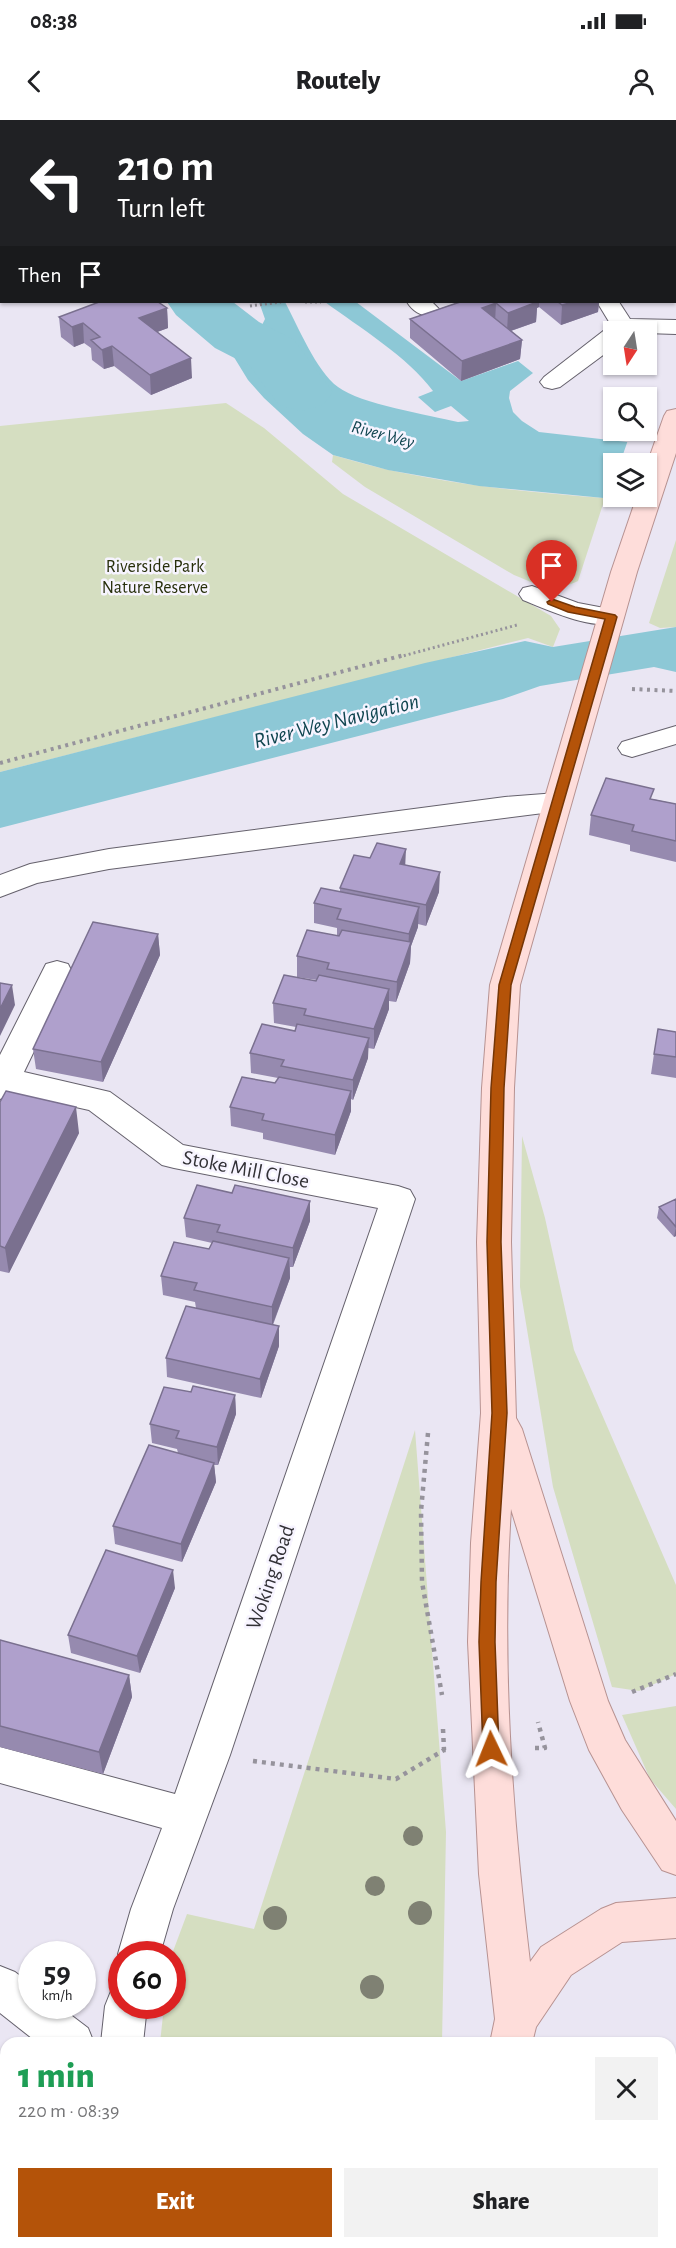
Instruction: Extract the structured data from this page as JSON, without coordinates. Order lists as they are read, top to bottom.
{
  "streets": {
    "street": ["Stoke Mill Close", "Woking Road"]
  },
  "crossings": [
    ["Stoke Mill Close", "Woking Road"]
  ],
  "water": ["River Wey", "River Wey Navigation"],
  "parks": ["Riverside Park Nature Reserve"],
  "north": "bottom",
  "page": {
    "status": "08:38",
    "header": "Routely",
    "turn": ["210 m", "Turn left"],
    "then": "Then",
    "speed": "59 km/h",
    "limit": "60",
    "heading": ["1 min", "220 m · 08:39"],
    "buttons": ["Exit", "Share"]
  }
}
